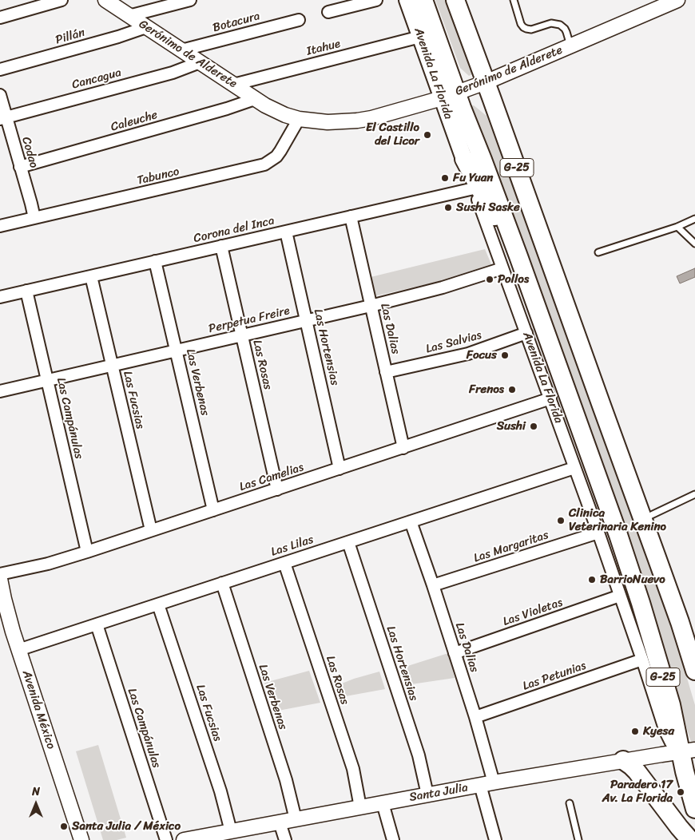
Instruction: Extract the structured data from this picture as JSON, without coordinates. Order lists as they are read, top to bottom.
{
  "streets": {
    "main road": ["Avenida La Florida", "G-25"],
    "street": [
      "Botacura",
      "Pillán",
      "Itahue",
      "Gerónimo de Alderete",
      "Cancagua",
      "Caleuche",
      "Codao",
      "Tabunco",
      "Corona del Inca",
      "Perpetua Freire",
      "Las Dalias",
      "Las Salvias",
      "Las Hortensias",
      "Las Rosas",
      "Las Verbenas",
      "Las Fucsias",
      "Las Campánulas",
      "Las Camelias",
      "Las Lilas",
      "Las Margaritas",
      "Las Violetas",
      "Las Petunias",
      "Avenida México",
      "Santa Julia"
    ]
  },
  "crossings": [
    ["Botacura", "Gerónimo de Alderete"],
    ["Pillán", "Gerónimo de Alderete"],
    ["Itahue", "Gerónimo de Alderete"],
    ["Itahue", "Avenida La Florida"],
    ["Gerónimo de Alderete", "Avenida La Florida"],
    ["Gerónimo de Alderete", "Cancagua"],
    ["Gerónimo de Alderete", "Caleuche"],
    ["Gerónimo de Alderete", "G-25"],
    ["Gerónimo de Alderete", "Tabunco"],
    ["Avenida La Florida", "Corona del Inca"],
    ["Avenida La Florida", "Perpetua Freire"],
    ["Avenida La Florida", "Las Salvias"],
    ["Avenida La Florida", "Las Camelias"],
    ["Avenida La Florida", "Las Lilas"],
    ["Avenida La Florida", "Las Margaritas"],
    ["Avenida La Florida", "Las Violetas"],
    ["Avenida La Florida", "Las Petunias"],
    ["Avenida La Florida", "Santa Julia"],
    ["Cancagua", "Codao"],
    ["Caleuche", "Codao"],
    ["Codao", "Tabunco"],
    ["Corona del Inca", "Las Dalias"],
    ["Corona del Inca", "Las Hortensias"],
    ["Corona del Inca", "Las Rosas"],
    ["Corona del Inca", "Las Verbenas"],
    ["Corona del Inca", "Las Fucsias"],
    ["Corona del Inca", "Las Campánulas"],
    ["Perpetua Freire", "Las Dalias"],
    ["Perpetua Freire", "Las Hortensias"],
    ["Perpetua Freire", "Las Rosas"],
    ["Perpetua Freire", "Las Verbenas"],
    ["Perpetua Freire", "Las Fucsias"],
    ["Perpetua Freire", "Las Campánulas"],
    ["Las Dalias", "Las Salvias"],
    ["Las Dalias", "Las Camelias"],
    ["Las Dalias", "Las Lilas"],
    ["Las Dalias", "Las Margaritas"],
    ["Las Dalias", "Las Violetas"],
    ["Las Dalias", "Las Petunias"],
    ["Las Dalias", "Santa Julia"],
    ["Las Hortensias", "Las Camelias"],
    ["Las Hortensias", "Las Lilas"],
    ["Las Hortensias", "Santa Julia"],
    ["Las Rosas", "Las Camelias"],
    ["Las Rosas", "Las Lilas"],
    ["Las Rosas", "Santa Julia"],
    ["Las Verbenas", "Las Camelias"],
    ["Las Verbenas", "Las Lilas"],
    ["Las Verbenas", "Santa Julia"],
    ["Las Fucsias", "Las Camelias"],
    ["Las Fucsias", "Las Lilas"],
    ["Las Fucsias", "Santa Julia"],
    ["Las Campánulas", "Las Camelias"],
    ["Las Campánulas", "Las Lilas"],
    ["Las Camelias", "Avenida México"],
    ["Las Lilas", "Avenida México"]
  ],
  "places": [
    "El Castillo del Licor",
    "Fu Yuan",
    "Sushi Saske",
    "Pollos",
    "Focus",
    "Frenos",
    "Sushi",
    "Clinica Veterinaria Kenino",
    "BarrioNuevo",
    "Kyesa",
    "Paradero 17 Av. La Florida",
    "Santa Julia / México"
  ],
  "north": "top"
}
